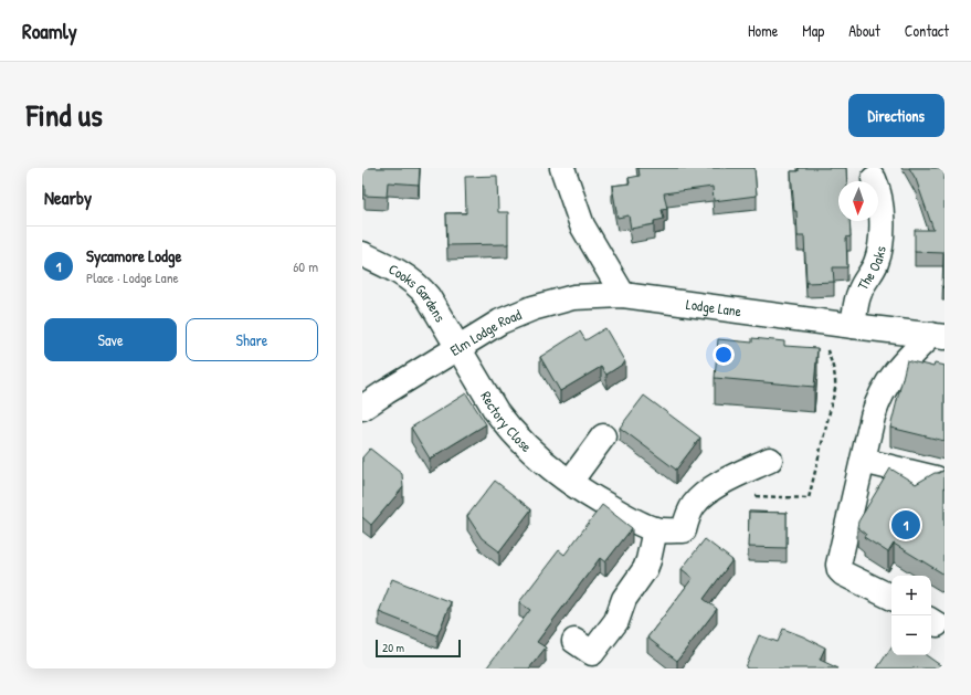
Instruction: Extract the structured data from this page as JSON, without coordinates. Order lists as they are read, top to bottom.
{
  "streets": {
    "street": [
      "The Oaks",
      "Cooks Gardens",
      "Lodge Lane",
      "Elm Lodge Road",
      "Rectory Close"
    ]
  },
  "crossings": [
    ["The Oaks", "Lodge Lane"],
    ["Cooks Gardens", "Elm Lodge Road"],
    ["Cooks Gardens", "Rectory Close"],
    ["Lodge Lane", "Elm Lodge Road"],
    ["Elm Lodge Road", "Rectory Close"]
  ],
  "scale_bar": "20 m",
  "north": "bottom",
  "page": {
    "header": "Roamly",
    "nav": [
      "Home",
      "Map",
      "About",
      "Contact"
    ],
    "title": "Find us",
    "buttons": [
      "Directions",
      ["Save", "Share"]
    ],
    "heading": "Nearby",
    "list": [
      {
        "mark": "1",
        "name": "Sycamore Lodge",
        "note": "Place · Lodge Lane",
        "value": "60 m"
      }
    ],
    "pins": "1",
    "map_buttons": ["+", "−"],
    "scale": "20 m"
  }
}
